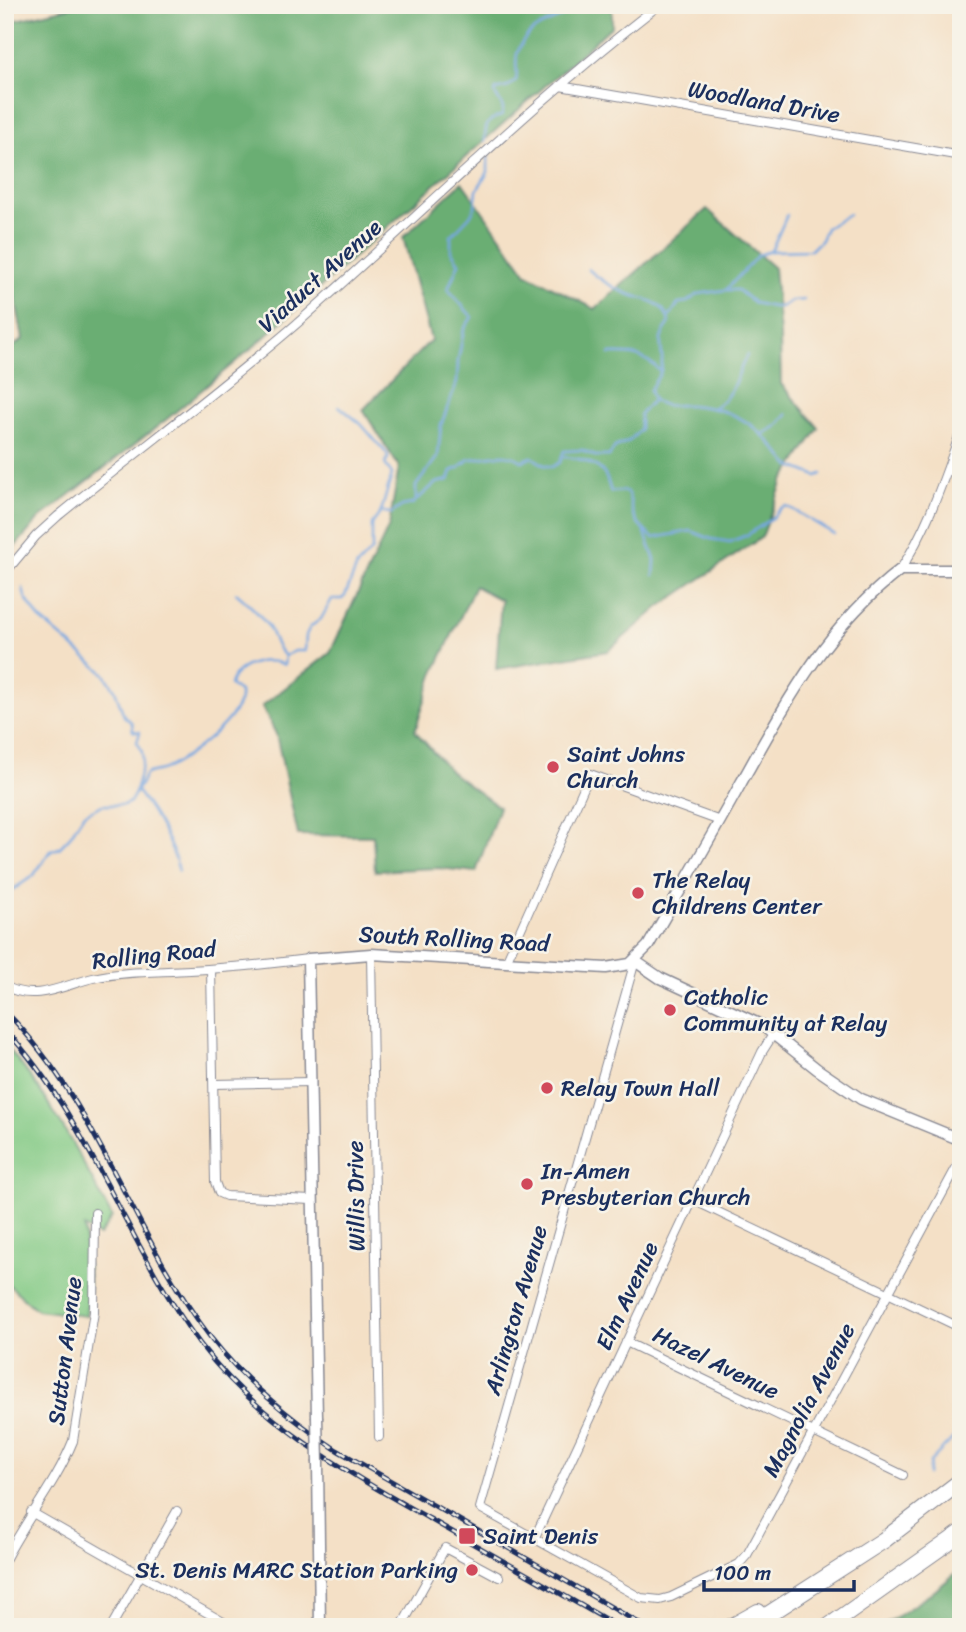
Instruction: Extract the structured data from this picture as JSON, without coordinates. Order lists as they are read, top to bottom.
{
  "streets": {
    "street": [
      "Woodland Drive",
      "Viaduct Avenue",
      "South Rolling Road",
      "Rolling Road",
      "Willis Drive",
      "Elm Avenue",
      "Arlington Avenue",
      "Sutton Avenue",
      "Hazel Avenue",
      "Magnolia Avenue"
    ]
  },
  "crossings": [
    ["Woodland Drive", "Viaduct Avenue"],
    ["South Rolling Road", "Rolling Road"],
    ["South Rolling Road", "Willis Drive"],
    ["South Rolling Road", "Arlington Avenue"],
    ["Elm Avenue", "Arlington Avenue"],
    ["Elm Avenue", "Hazel Avenue"],
    ["Elm Avenue", "Magnolia Avenue"],
    ["Arlington Avenue", "Magnolia Avenue"],
    ["Hazel Avenue", "Magnolia Avenue"]
  ],
  "places": {
    "other": [
      "Saint Johns Church",
      "The Relay Childrens Center",
      "Catholic Community at Relay",
      "Relay Town Hall",
      "In-Amen Presbyterian Church",
      "St. Denis MARC Station Parking"
    ],
    "transit": ["Saint Denis"]
  },
  "scale_bar": "100 m"
}
